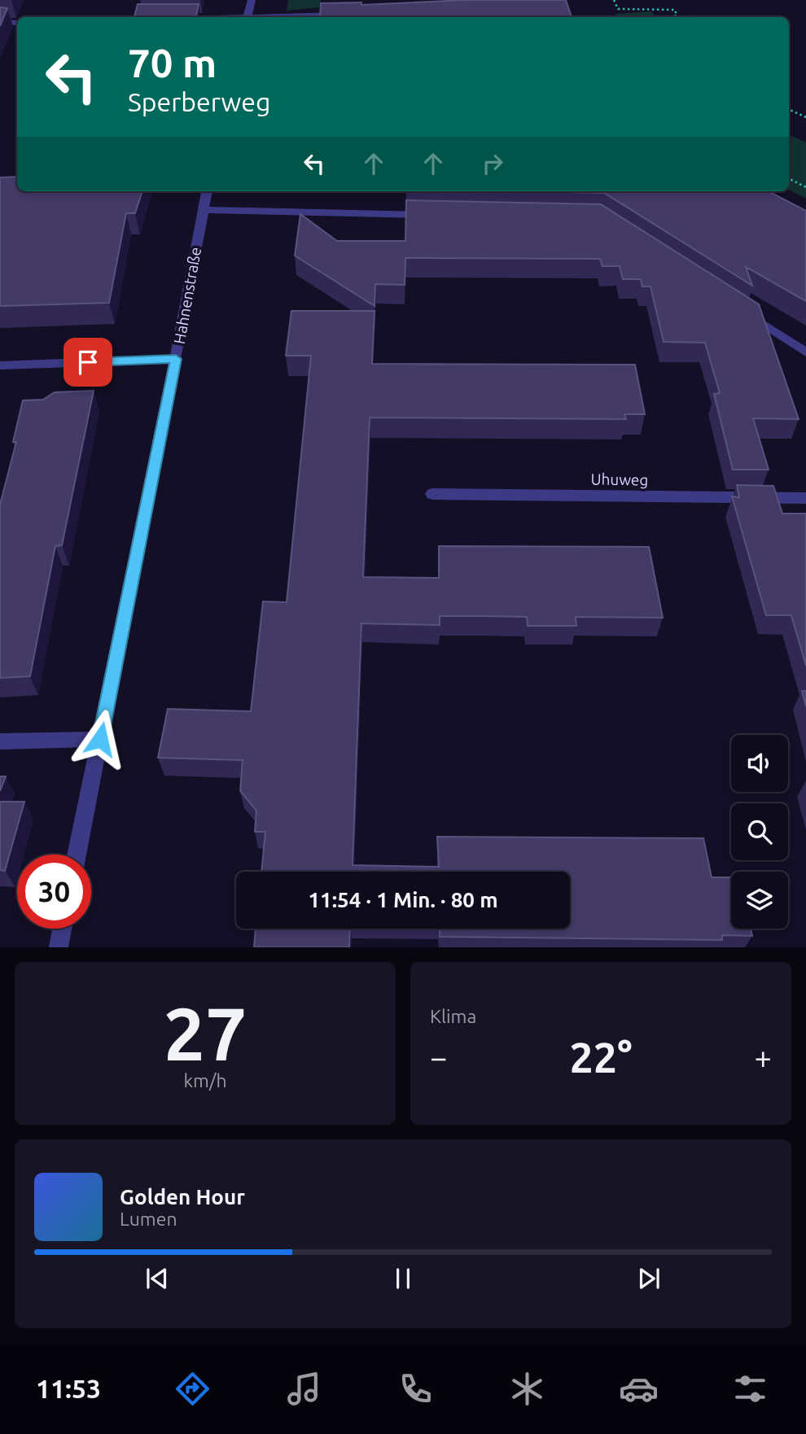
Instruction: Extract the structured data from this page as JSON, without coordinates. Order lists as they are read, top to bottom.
{
  "streets": {
    "street": ["Hahnenstraße", "Uhuweg"]
  },
  "page": {
    "turn": ["70 m", "Sperberweg"],
    "limit": "30",
    "trip": "11:54 · 1 Min. · 80 m",
    "tile": [
      ["27", "km/h"],
      "Klima"
    ],
    "heat": ["−", "22°", "+"],
    "song": ["Golden Hour", "Lumen"],
    "tabs": "11:53"
  }
}
